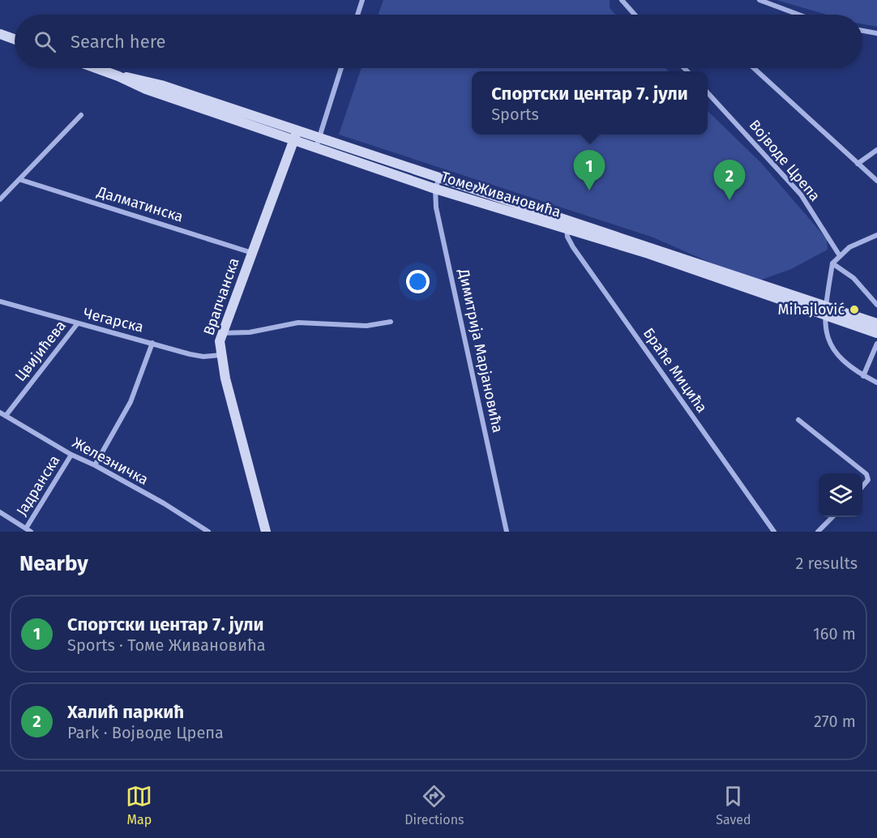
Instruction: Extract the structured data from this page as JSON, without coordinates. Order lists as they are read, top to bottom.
{
  "streets": {
    "main road": ["Томе Живановића", "Врапчанска"],
    "street": [
      "Војводе Црепа",
      "Далматинска",
      "Чегарска",
      "Цвијићева",
      "Димитрија Марјановића",
      "Браће Мицића",
      "Железничка",
      "Јадранска"
    ]
  },
  "crossings": [
    ["Томе Живановића", "Врапчанска"],
    ["Томе Живановића", "Димитрија Марјановића"],
    ["Томе Живановића", "Браће Мицића"],
    ["Далматинска", "Врапчанска"],
    ["Врапчанска", "Чегарска"],
    ["Чегарска", "Цвијићева"],
    ["Цвијићева", "Железничка"],
    ["Железничка", "Јадранска"]
  ],
  "places": ["Mihajlović"],
  "page": {
    "search": "Search here",
    "popup": ["Спортски центар 7. јули", "Sports"],
    "pins": ["1", "2"],
    "heading": ["Nearby", "2 results"],
    "list": [
      {
        "mark": "1",
        "name": "Спортски центар 7. јули",
        "note": "Sports · Томе Живановића",
        "value": "160 m"
      },
      {
        "mark": "2",
        "name": "Халић паркић",
        "note": "Park · Војводе Црепа",
        "value": "270 m"
      }
    ],
    "nav": ["Map", "Directions", "Saved"]
  }
}
